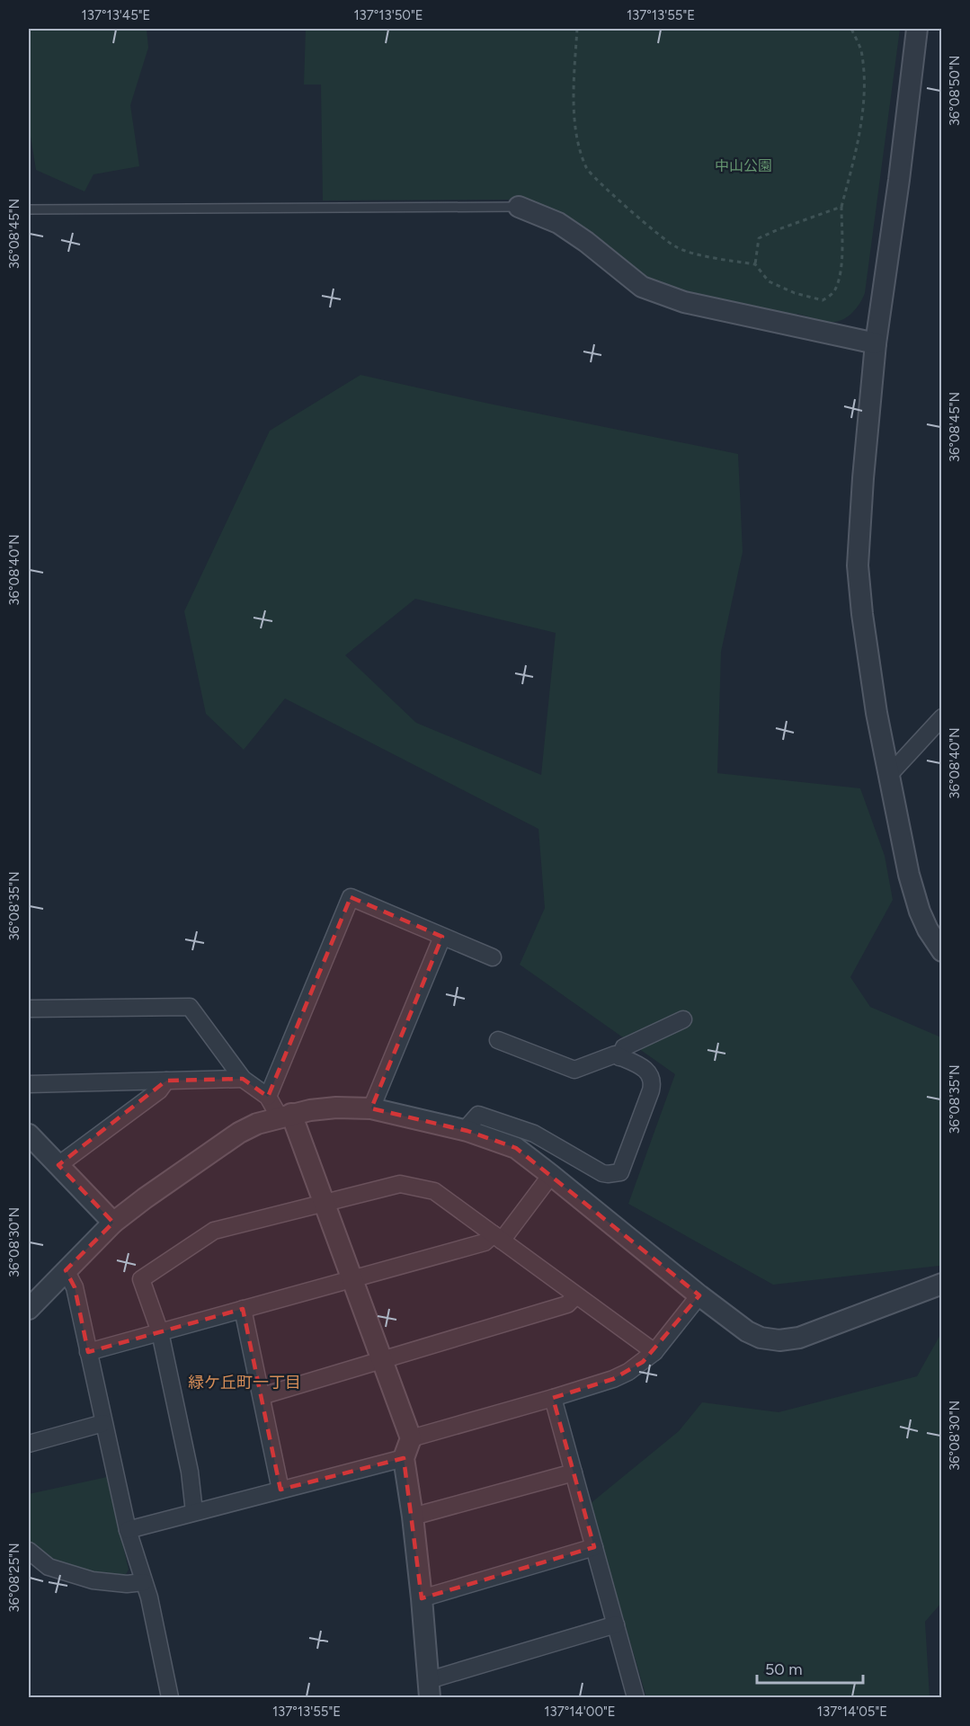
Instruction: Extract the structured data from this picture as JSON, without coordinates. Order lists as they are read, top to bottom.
{
  "districts": ["緑ケ丘町一丁目"],
  "parks": ["中山公園"],
  "scale_bar": "50 m",
  "coordinates": [
    "137°13'45\"E",
    "137°13'50\"E",
    "137°13'55\"E",
    "36°08'50\"N",
    "36°08'45\"N",
    "36°08'40\"N",
    "36°08'35\"N",
    "36°08'30\"N",
    "36°08'25\"N",
    "137°14'00\"E",
    "137°14'05\"E"
  ]
}
